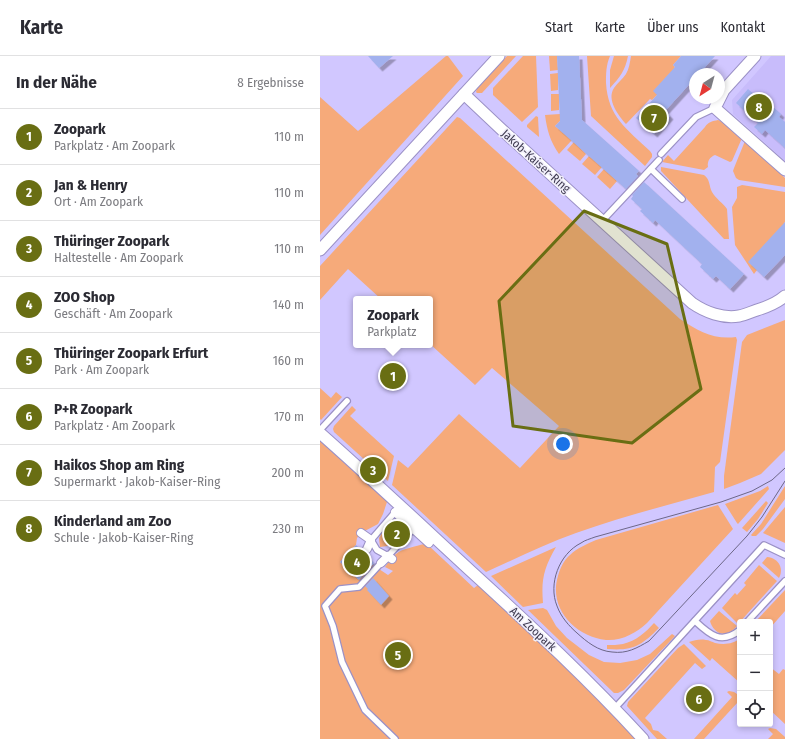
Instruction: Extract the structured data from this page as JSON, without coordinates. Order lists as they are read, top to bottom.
{
  "streets": {
    "street": ["Jakob-Kaiser-Ring", "Am Zoopark"]
  },
  "north": "bottom left",
  "page": {
    "header": "Karte",
    "nav": [
      "Start",
      "Karte",
      "Über uns",
      "Kontakt"
    ],
    "heading": ["In der Nähe", "8 Ergebnisse"],
    "pins": [
      "8",
      "7",
      "1",
      "3",
      "2",
      "4",
      "5",
      "6"
    ],
    "list": [
      {
        "mark": "1",
        "name": "Zoopark",
        "note": "Parkplatz · Am Zoopark",
        "value": "110 m"
      },
      {
        "mark": "2",
        "name": "Jan & Henry",
        "note": "Ort · Am Zoopark",
        "value": "110 m"
      },
      {
        "mark": "3",
        "name": "Thüringer Zoopark",
        "note": "Haltestelle · Am Zoopark",
        "value": "110 m"
      },
      {
        "mark": "4",
        "name": "ZOO Shop",
        "note": "Geschäft · Am Zoopark",
        "value": "140 m"
      },
      {
        "mark": "5",
        "name": "Thüringer Zoopark Erfurt",
        "note": "Park · Am Zoopark",
        "value": "160 m"
      },
      {
        "mark": "6",
        "name": "P+R Zoopark",
        "note": "Parkplatz · Am Zoopark",
        "value": "170 m"
      },
      {
        "mark": "7",
        "name": "Haikos Shop am Ring",
        "note": "Supermarkt · Jakob-Kaiser-Ring",
        "value": "200 m"
      },
      {
        "mark": "8",
        "name": "Kinderland am Zoo",
        "note": "Schule · Jakob-Kaiser-Ring",
        "value": "230 m"
      }
    ],
    "popup": ["Zoopark", "Parkplatz"],
    "map_buttons": ["+", "−"]
  }
}
